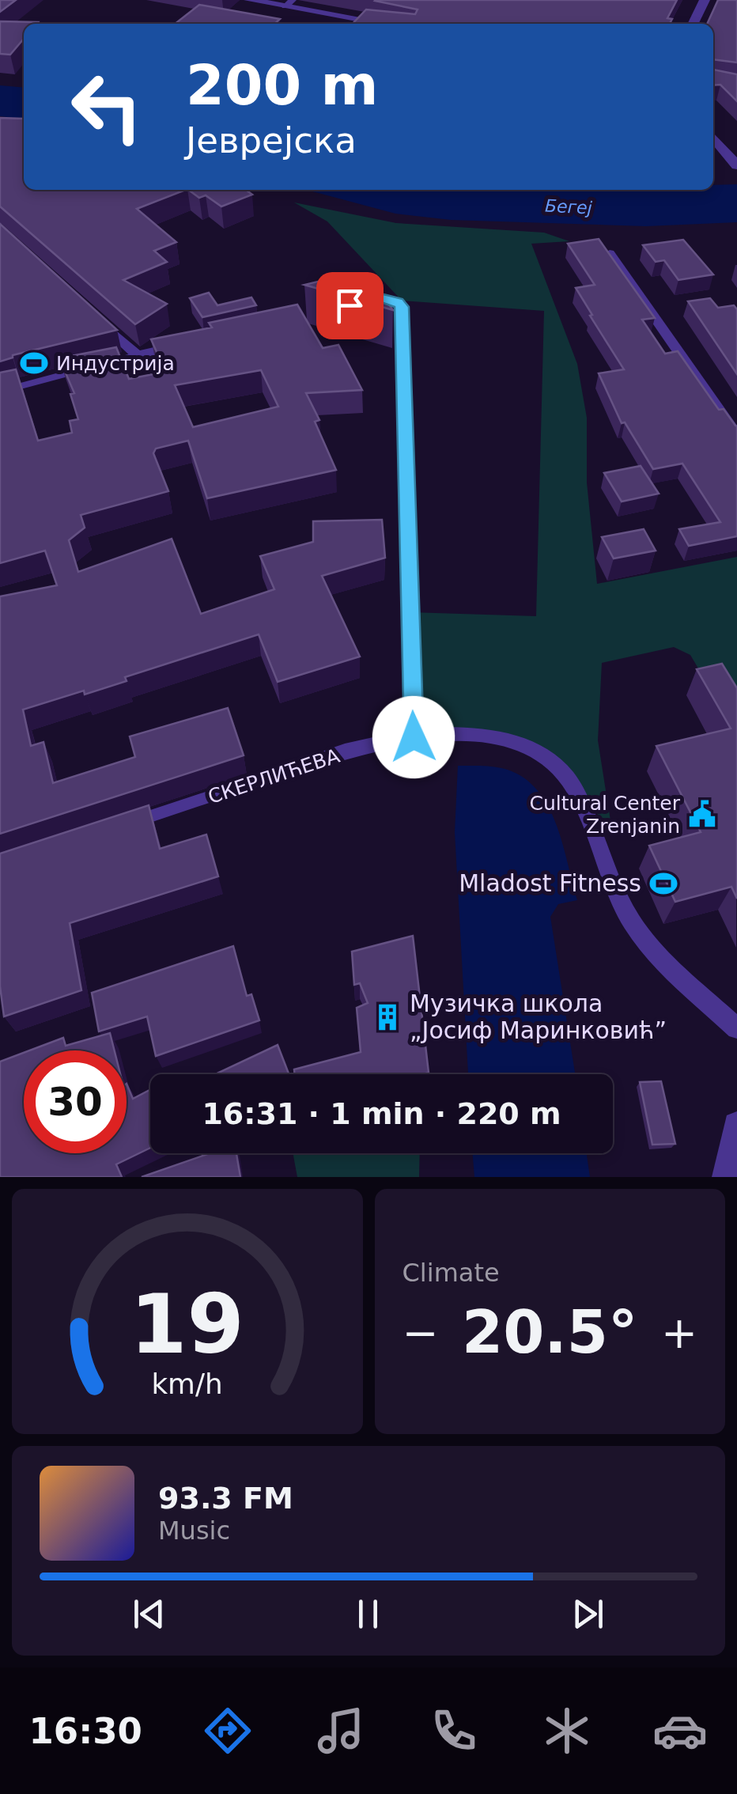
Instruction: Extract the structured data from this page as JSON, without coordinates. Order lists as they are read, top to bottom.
{
  "streets": {
    "street": ["СКЕРЛИЋЕВА"]
  },
  "water": ["Бегеј"],
  "places": {
    "sports": ["Индустрија", "Mladost Fitness"],
    "public building": ["Cultural Center Zrenjanin"],
    "building": ["Музичка школа „Јосиф Маринковић”"]
  },
  "page": {
    "turn": ["200 m", "Јеврејска"],
    "limit": "30",
    "trip": "16:31 · 1 min · 220 m",
    "tile": "Climate",
    "heat": ["−", "20.5°", "+"],
    "song": ["93.3 FM", "Music"],
    "tabs": "16:30",
    "gauge": ["19", "km/h"]
  }
}
